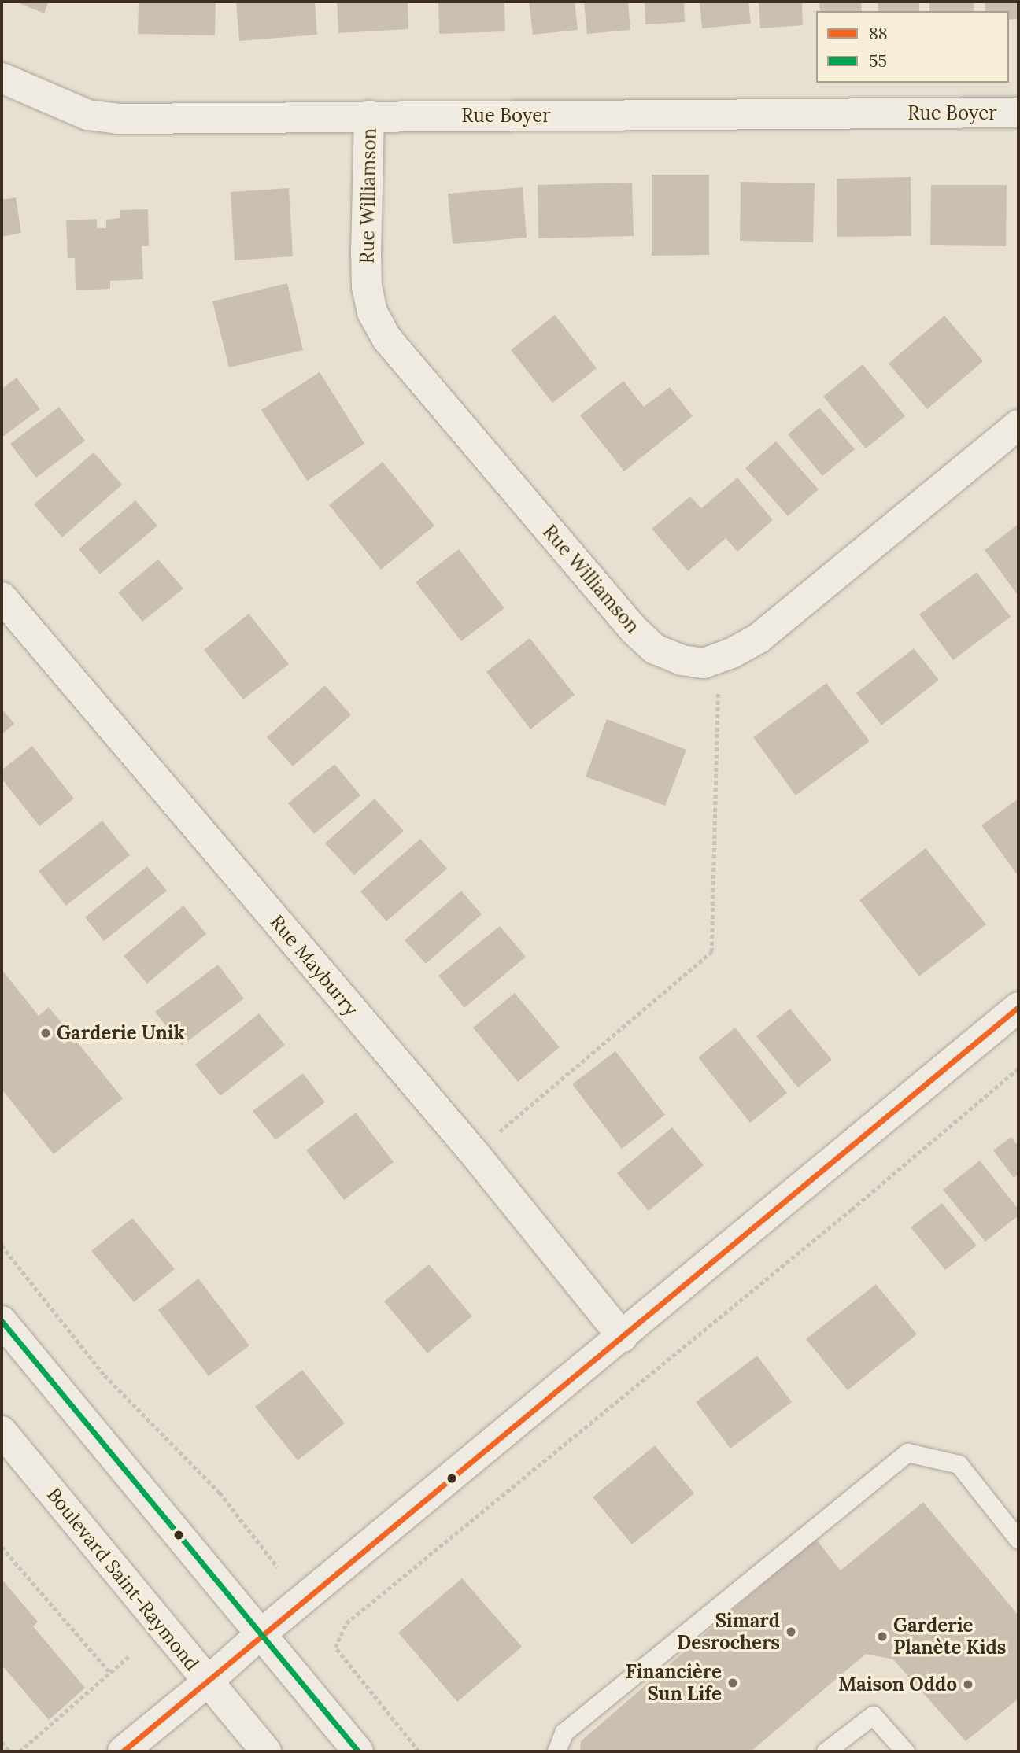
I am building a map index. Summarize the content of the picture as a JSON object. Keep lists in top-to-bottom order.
{
  "streets": {
    "street": [
      "Rue Boyer",
      "Rue Williamson",
      "Rue Mayburry",
      "Boulevard Saint-Raymond"
    ]
  },
  "crossings": [
    ["Rue Boyer", "Rue Williamson"]
  ],
  "places": [
    "Garderie Unik",
    "Simard Desrochers",
    "Garderie Planète Kids",
    "Financière Sun Life",
    "Maison Oddo"
  ],
  "lines": ["transit line 88", "transit line 55"],
  "legend": ["88", "55"]
}
